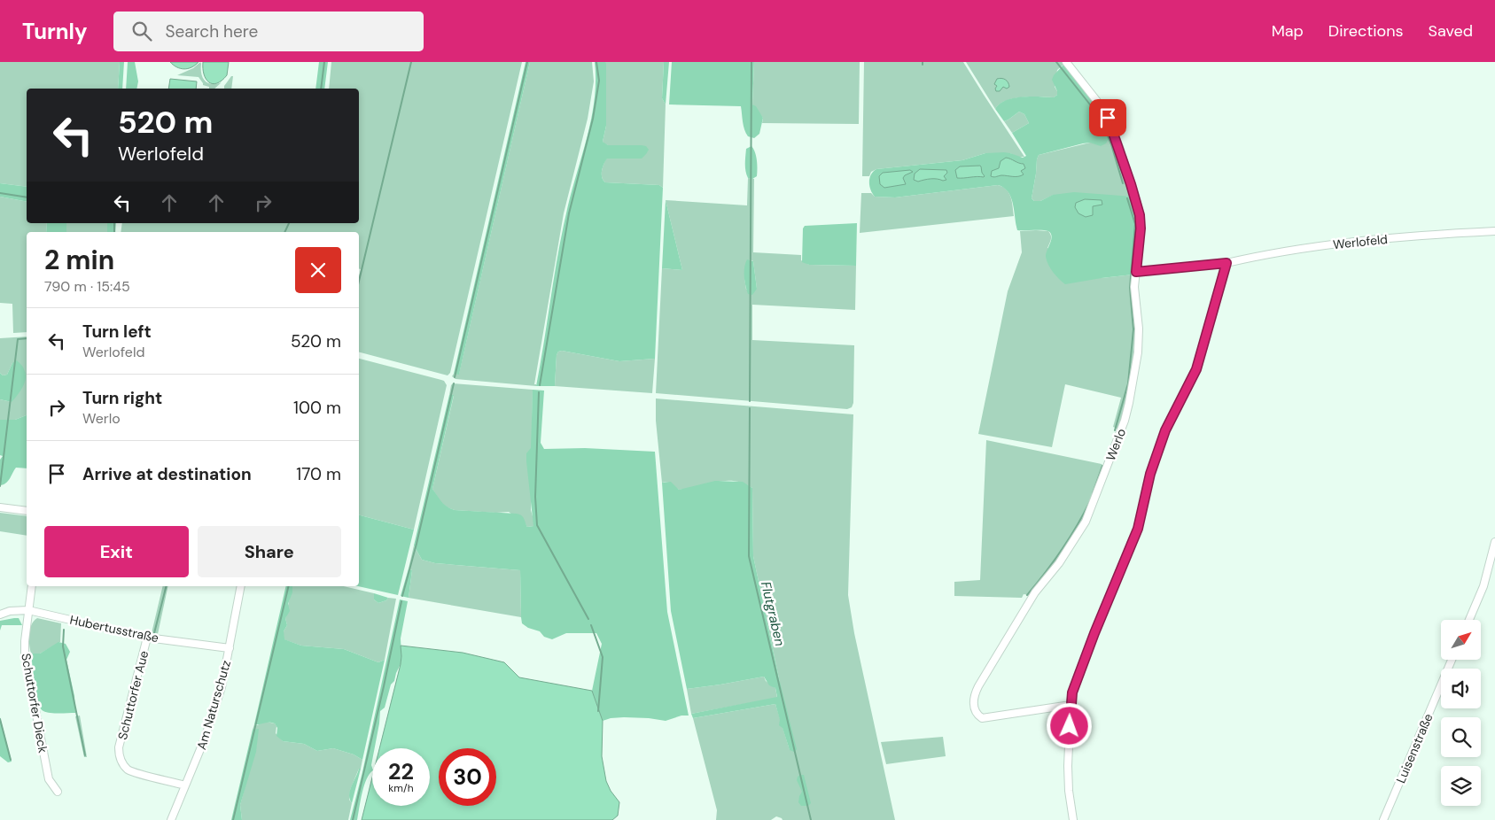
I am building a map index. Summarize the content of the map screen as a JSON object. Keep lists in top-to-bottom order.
{
  "streets": {
    "street": [
      "Werlofeld",
      "Werlo",
      "Hubertusstraße",
      "Schuttorfer Aue",
      "Schuttorfer Dieck",
      "Am Naturschutz",
      "Luisenstraße"
    ]
  },
  "crossings": [
    ["Werlofeld", "Werlo"],
    ["Hubertusstraße", "Schuttorfer Aue"],
    ["Hubertusstraße", "Schuttorfer Dieck"],
    ["Hubertusstraße", "Am Naturschutz"],
    ["Schuttorfer Aue", "Am Naturschutz"]
  ],
  "water": ["Flutgraben"],
  "north": "top right",
  "page": {
    "header": "Turnly",
    "search": "Search here",
    "nav": ["Map", "Directions", "Saved"],
    "turn": ["520 m", "Werlofeld"],
    "heading": ["2 min", "790 m · 15:45"],
    "list": [
      {
        "name": "Turn left",
        "note": "Werlofeld",
        "value": "520 m"
      },
      {
        "name": "Turn right",
        "note": "Werlo",
        "value": "100 m"
      },
      {
        "name": "Arrive at destination",
        "value": "170 m"
      }
    ],
    "buttons": ["Exit", "Share"],
    "speed": "22 km/h",
    "limit": "30"
  }
}
